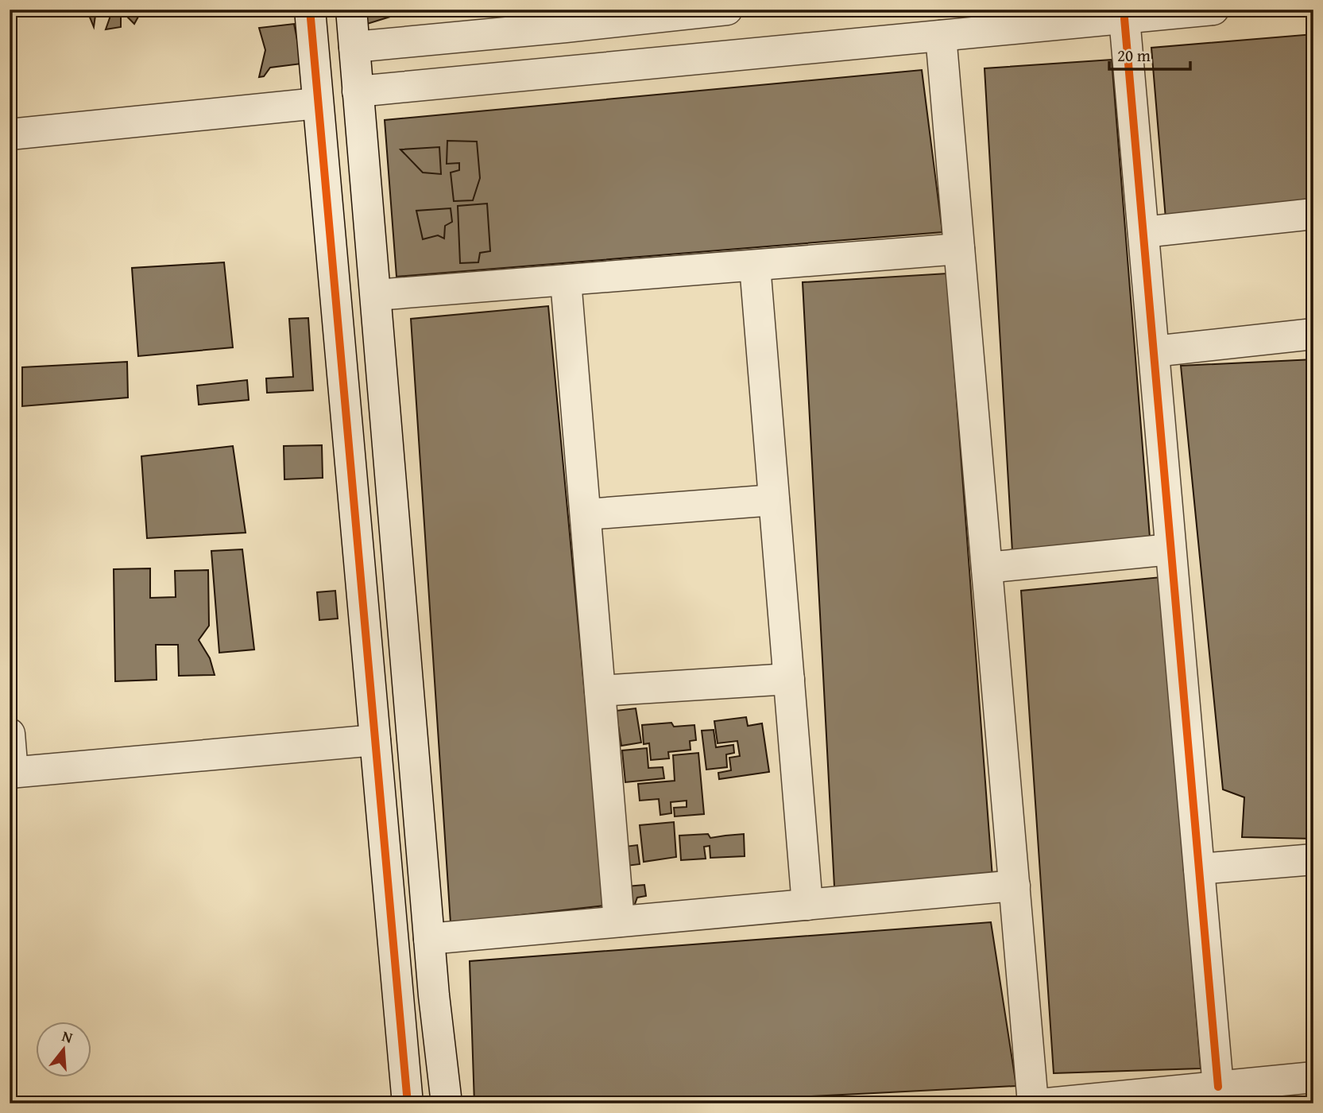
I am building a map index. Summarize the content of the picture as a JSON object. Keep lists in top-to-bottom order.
{
  "scale_bar": "20 m",
  "north": "top"
}
